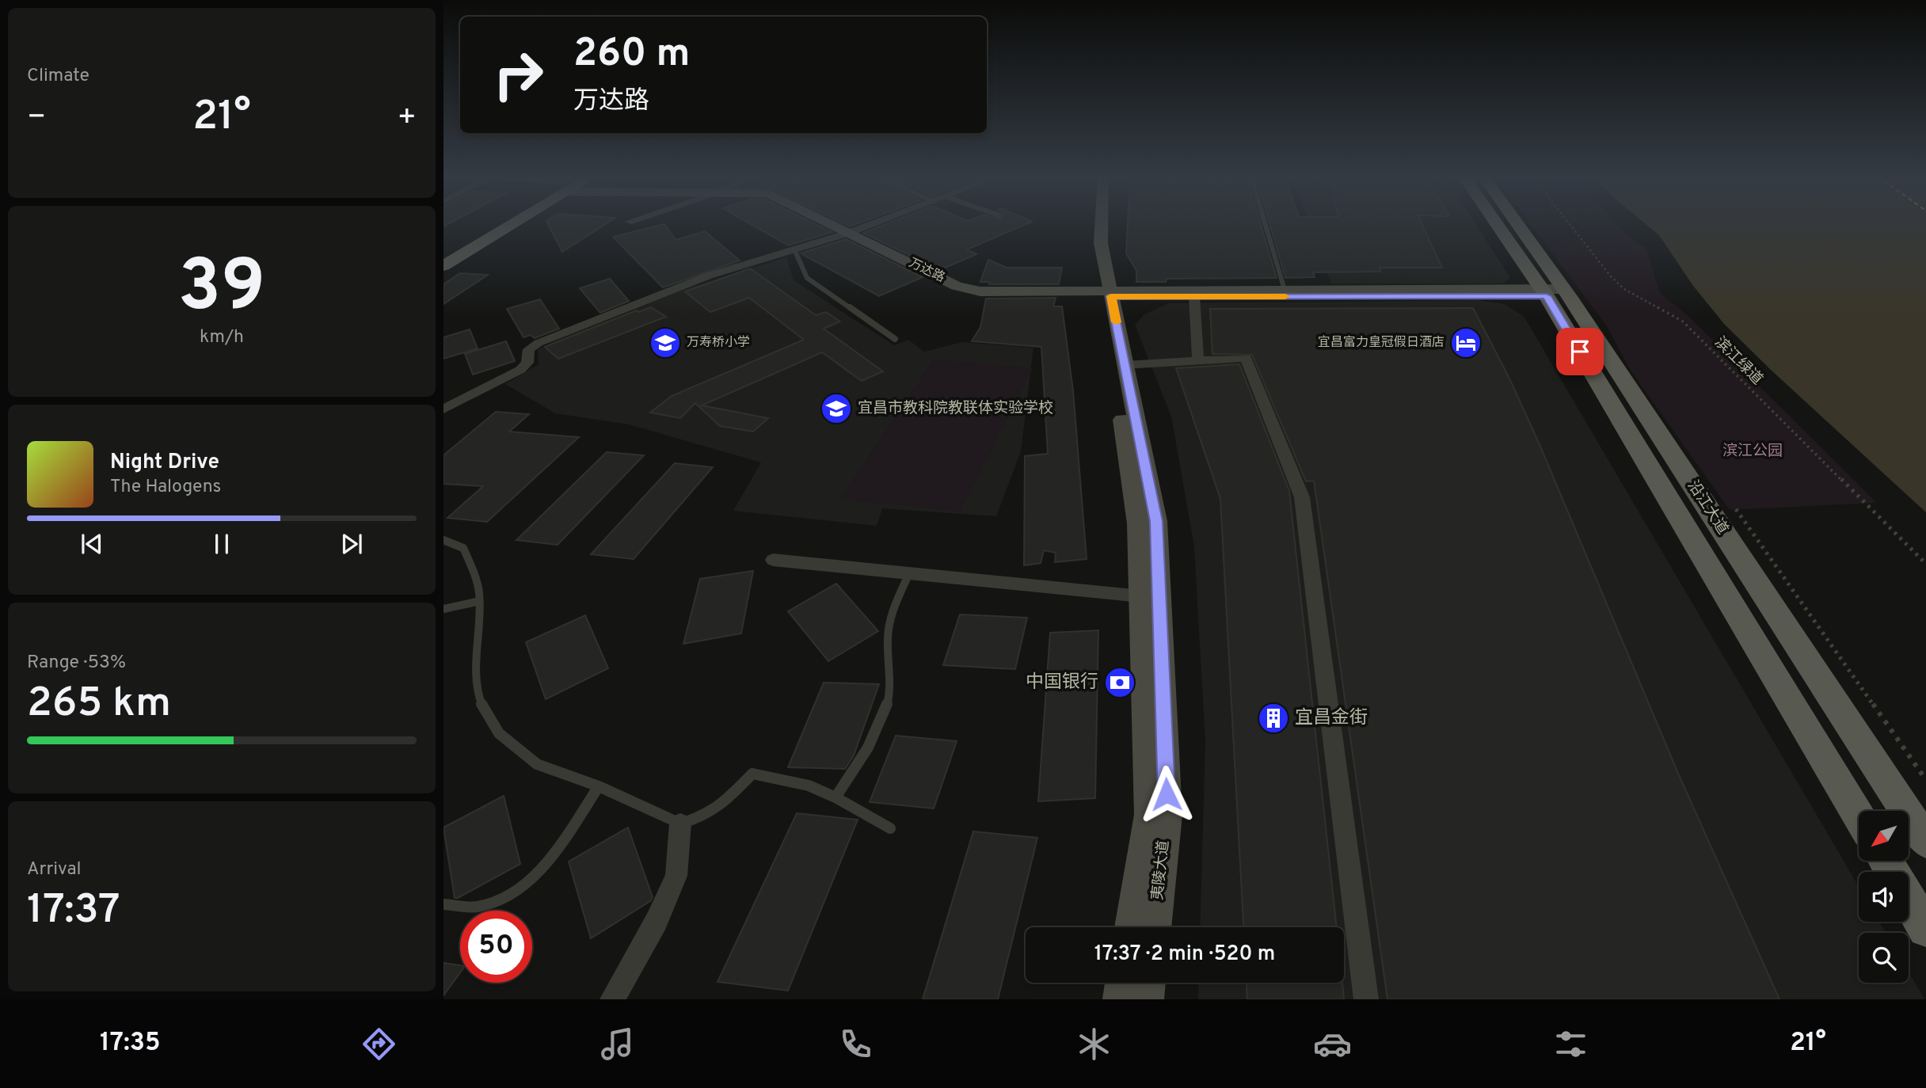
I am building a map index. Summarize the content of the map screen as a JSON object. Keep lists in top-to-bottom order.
{
  "streets": {
    "main road": ["沿江大道", "夷陵大道"],
    "street": ["万达路"],
    "path": ["滨江绿道"]
  },
  "crossings": [
    ["万达路", "沿江大道"],
    ["万达路", "夷陵大道"]
  ],
  "parks": ["滨江公园"],
  "places": {
    "school or university": ["万寿桥小学", "宜昌市教科院教联体实验学校"],
    "hotel": ["宜昌富力皇冠假日酒店"],
    "bank": ["中国银行"],
    "building": ["宜昌金街"]
  },
  "north": "bottom left",
  "page": {
    "tile": [
      "Climate",
      ["39", "km/h"],
      ["Range · 53%", "265 km"],
      ["Arrival", "17:37"]
    ],
    "turn": ["260 m", "万达路"],
    "heat": ["−", "21°", "+"],
    "song": ["Night Drive", "The Halogens"],
    "limit": "50",
    "trip": "17:37 · 2 min · 520 m",
    "tabs": ["17:35", "21°"]
  }
}
